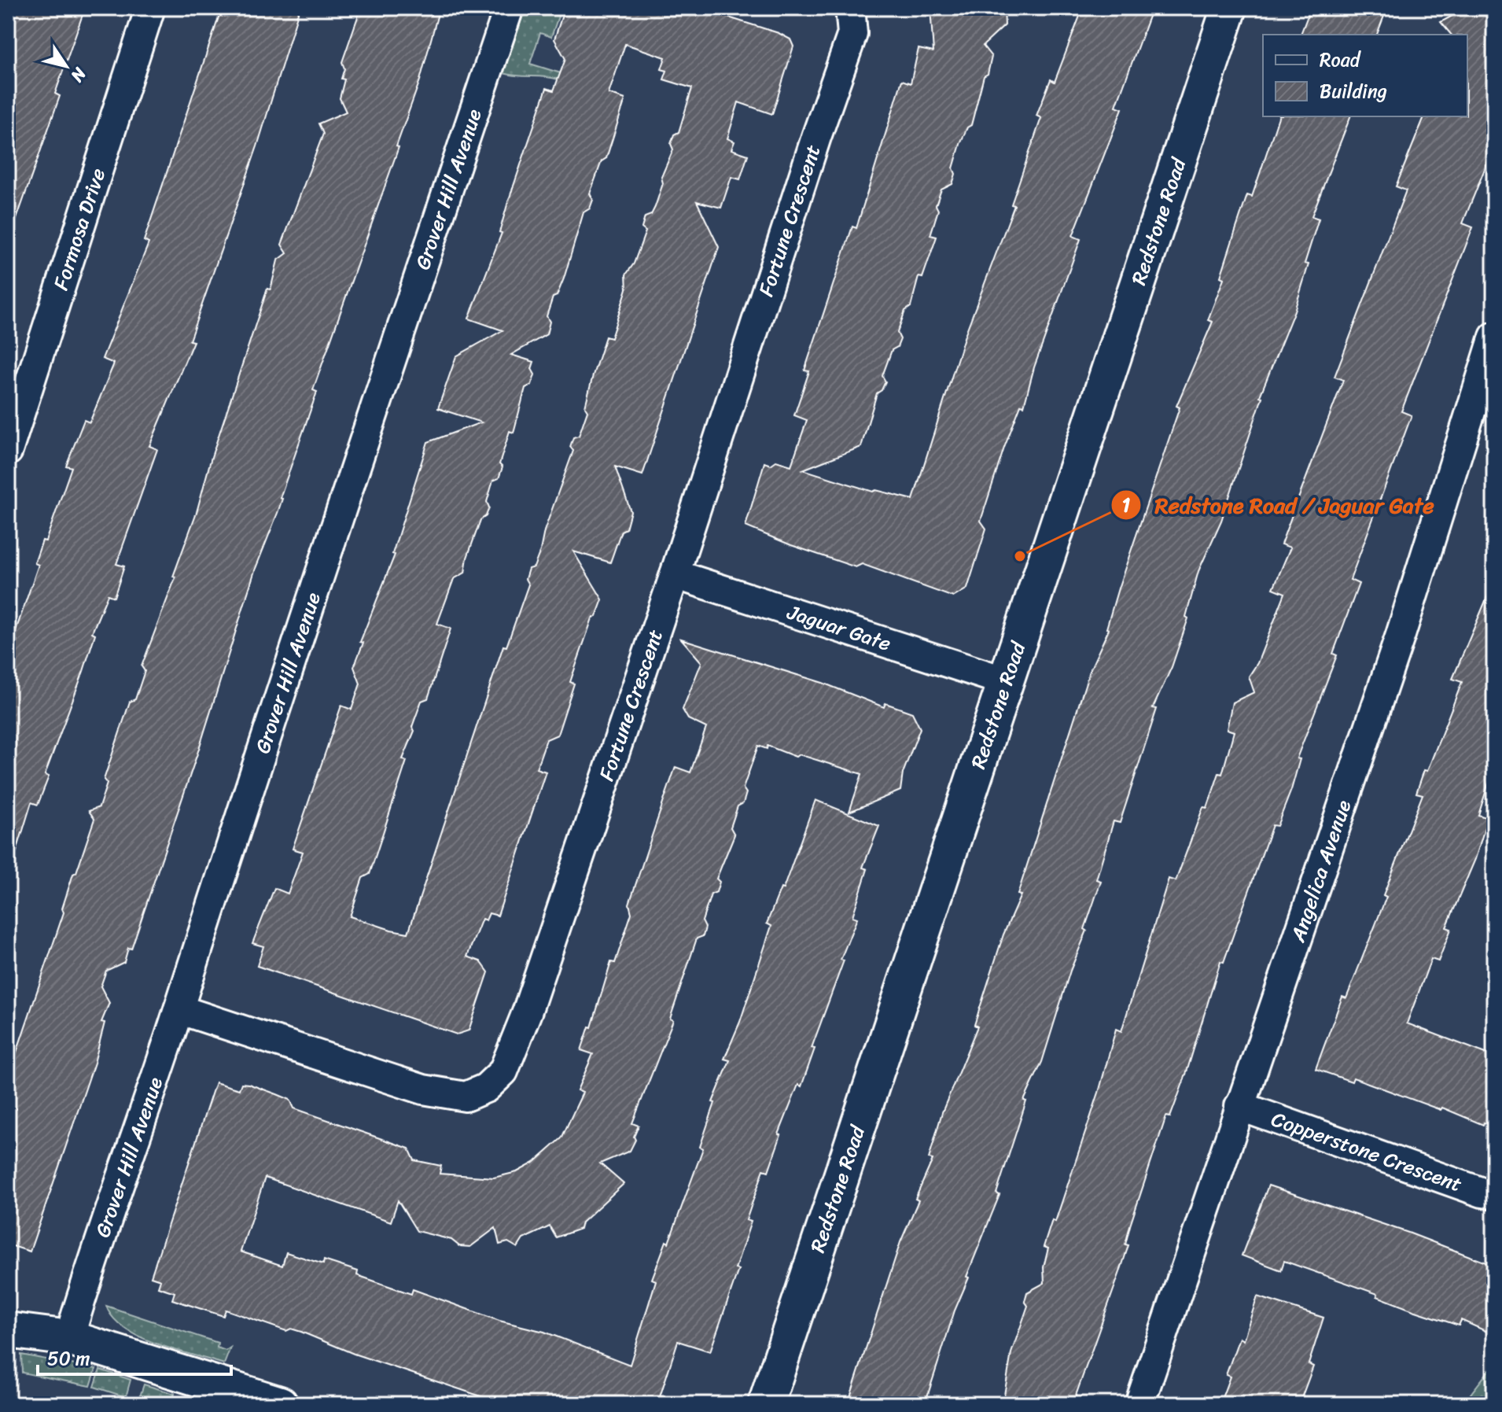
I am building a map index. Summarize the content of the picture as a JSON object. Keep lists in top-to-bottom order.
{
  "streets": {
    "street": [
      "Grover Hill Avenue",
      "Fortune Crescent",
      "Redstone Road",
      "Formosa Drive",
      "Jaguar Gate",
      "Angelica Avenue",
      "Copperstone Crescent"
    ]
  },
  "crossings": [
    ["Grover Hill Avenue", "Fortune Crescent"],
    ["Fortune Crescent", "Jaguar Gate"],
    ["Redstone Road", "Jaguar Gate"],
    ["Angelica Avenue", "Copperstone Crescent"]
  ],
  "places": ["Redstone Road / Jaguar Gate"],
  "legend": ["Road", "Building"],
  "scale_bar": "50 m",
  "north": "bottom right"
}
